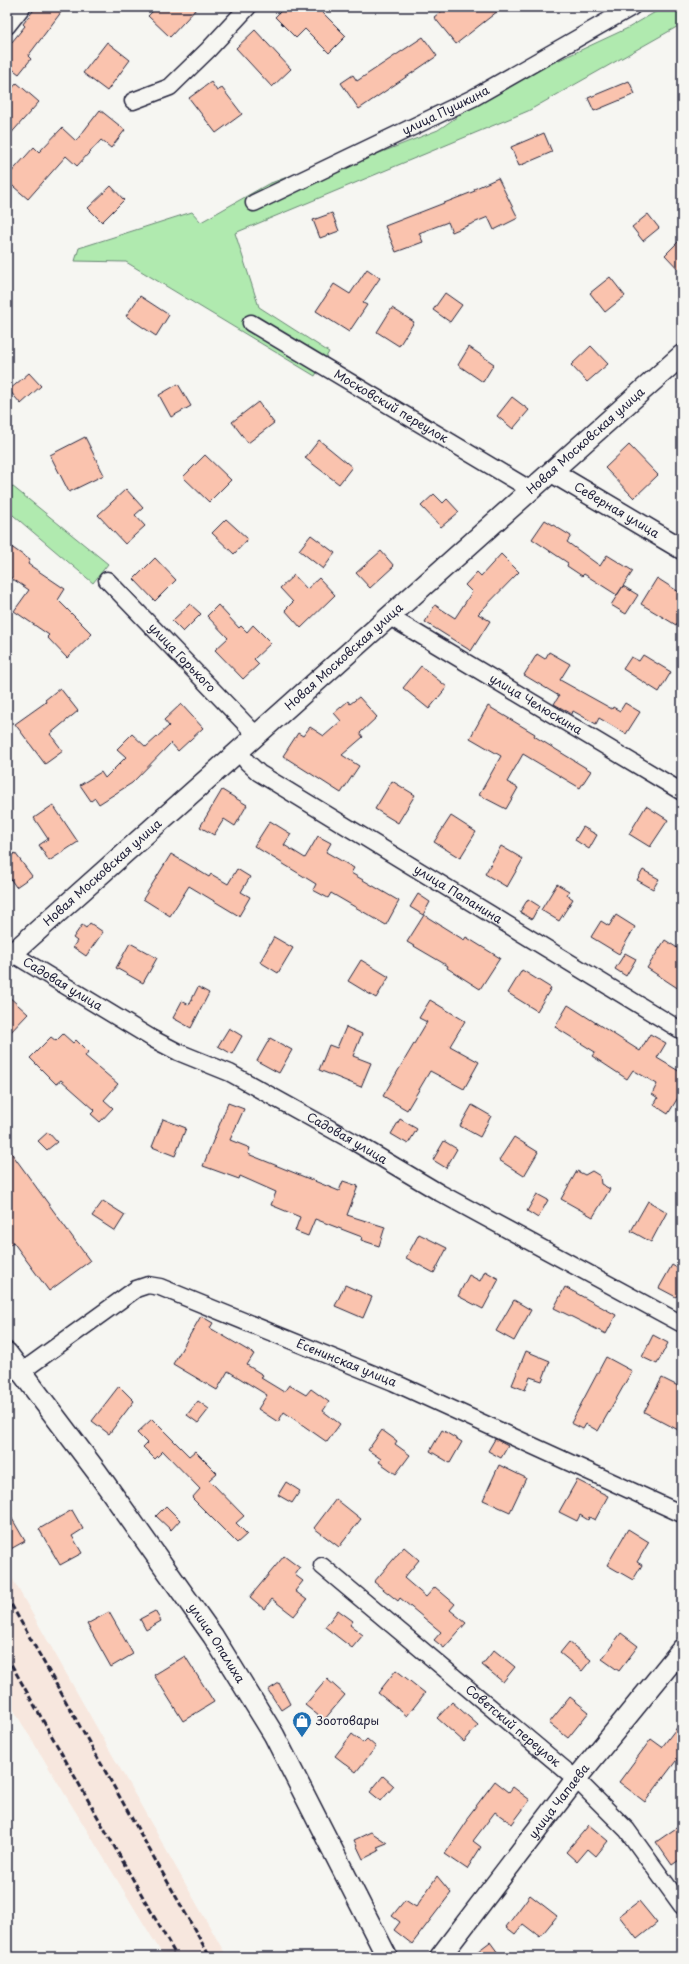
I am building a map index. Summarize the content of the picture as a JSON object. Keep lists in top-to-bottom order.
{
  "streets": {
    "street": [
      "улица Пушкина",
      "Московский переулок",
      "Новая Московская улица",
      "Северная улица",
      "улица Горького",
      "улица Челюскина",
      "улица Папанина",
      "Садовая улица",
      "Есенинская улица",
      "улица Опалиха",
      "Советский переулок",
      "улица Чапаева"
    ]
  },
  "crossings": [
    ["Московский переулок", "Новая Московская улица"],
    ["Новая Московская улица", "Северная улица"],
    ["Новая Московская улица", "улица Горького"],
    ["Новая Московская улица", "улица Челюскина"],
    ["Новая Московская улица", "улица Папанина"],
    ["Новая Московская улица", "Садовая улица"],
    ["Есенинская улица", "улица Опалиха"],
    ["Советский переулок", "улица Чапаева"]
  ],
  "places": {
    "shop": ["Зоотовары"]
  }
}
